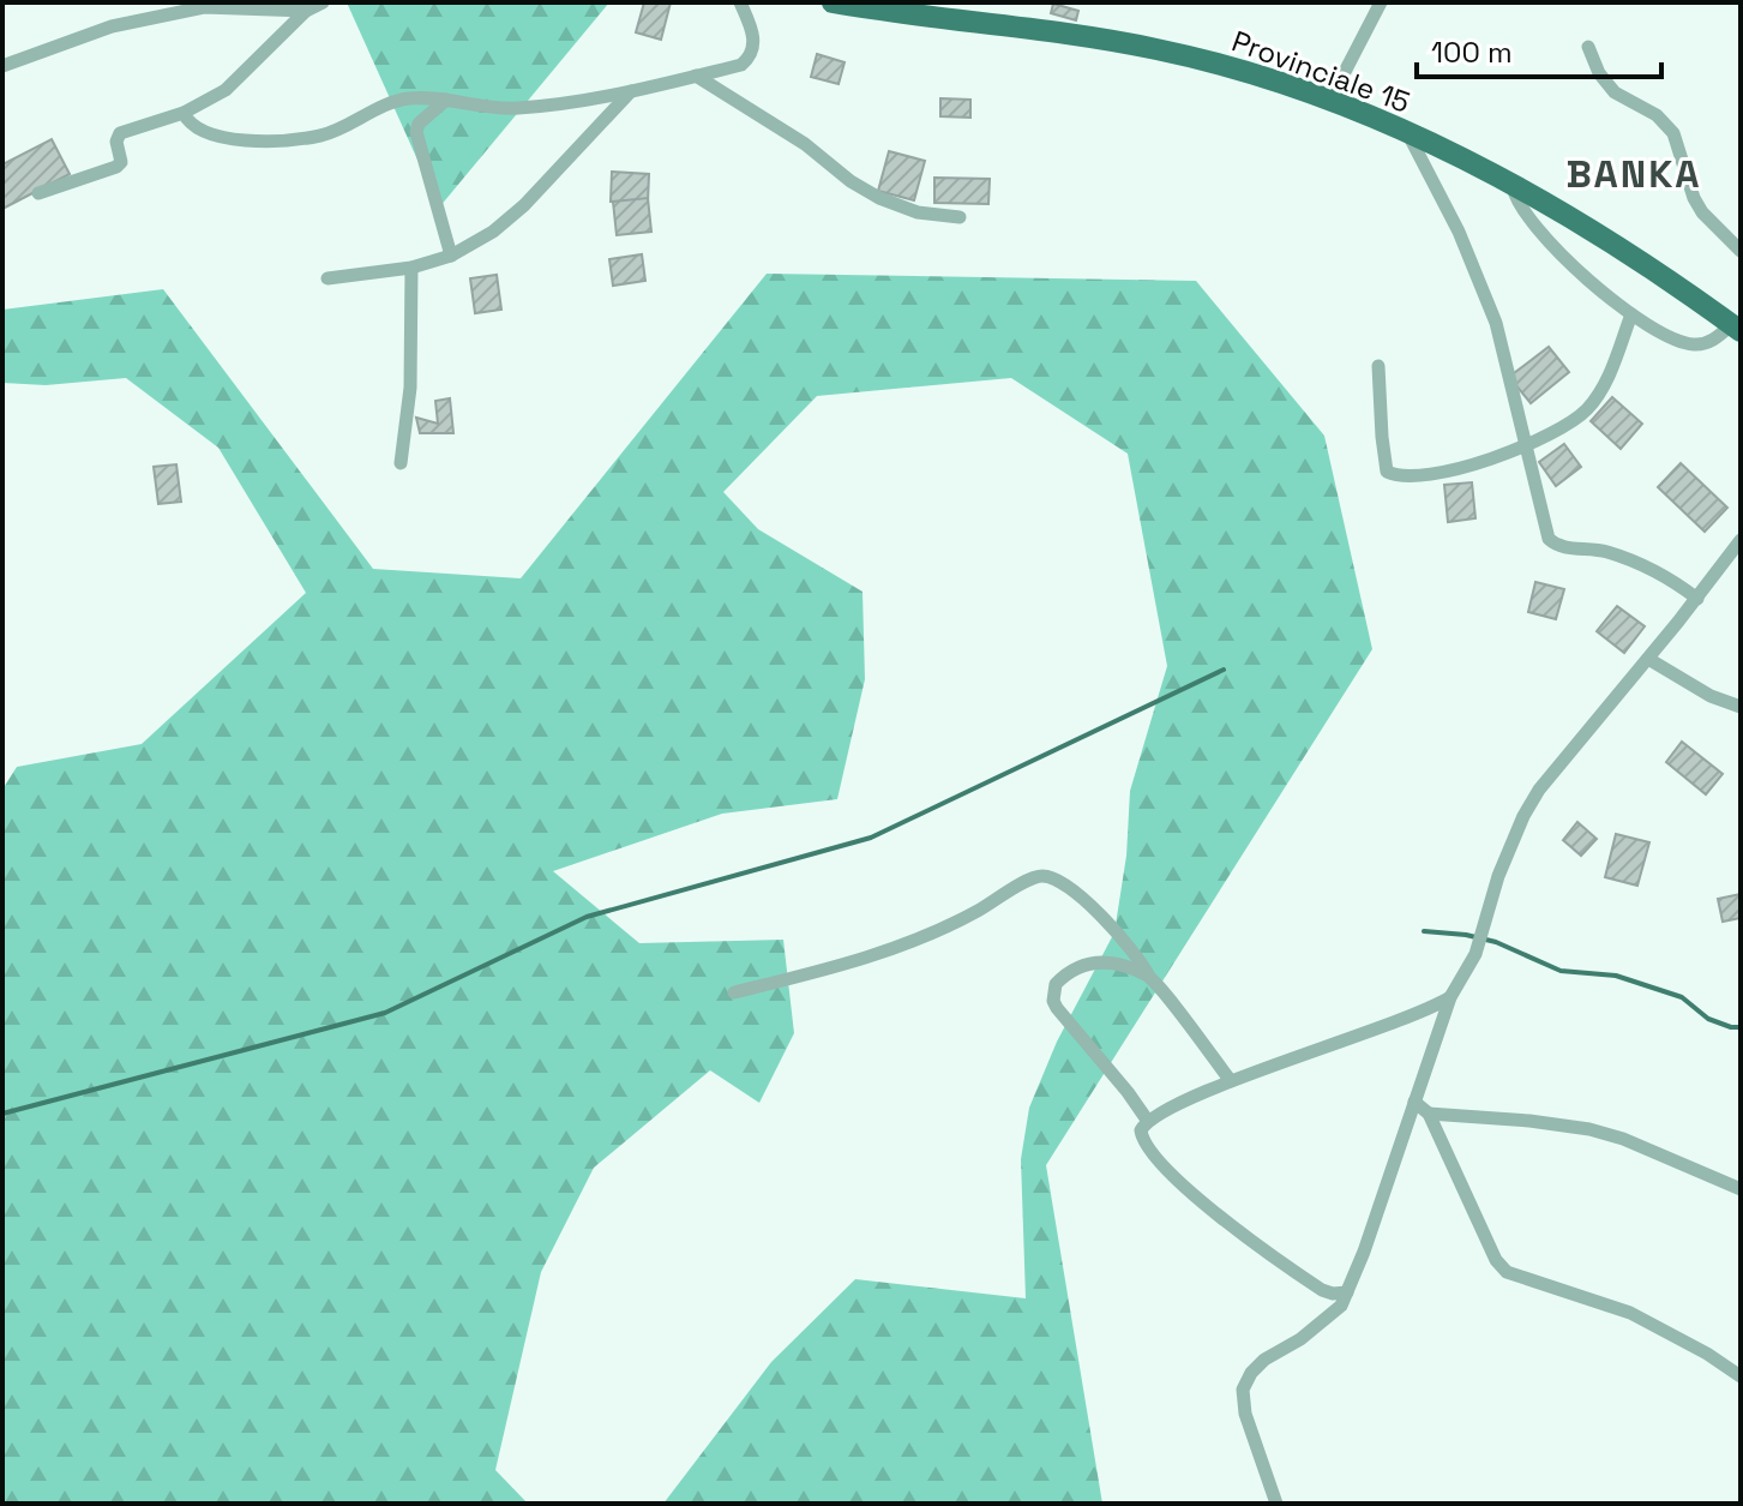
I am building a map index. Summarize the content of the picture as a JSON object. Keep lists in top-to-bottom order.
{
  "streets": {
    "main road": ["Provinciale 15"]
  },
  "districts": ["BANKA"],
  "scale_bar": "100 m"
}
